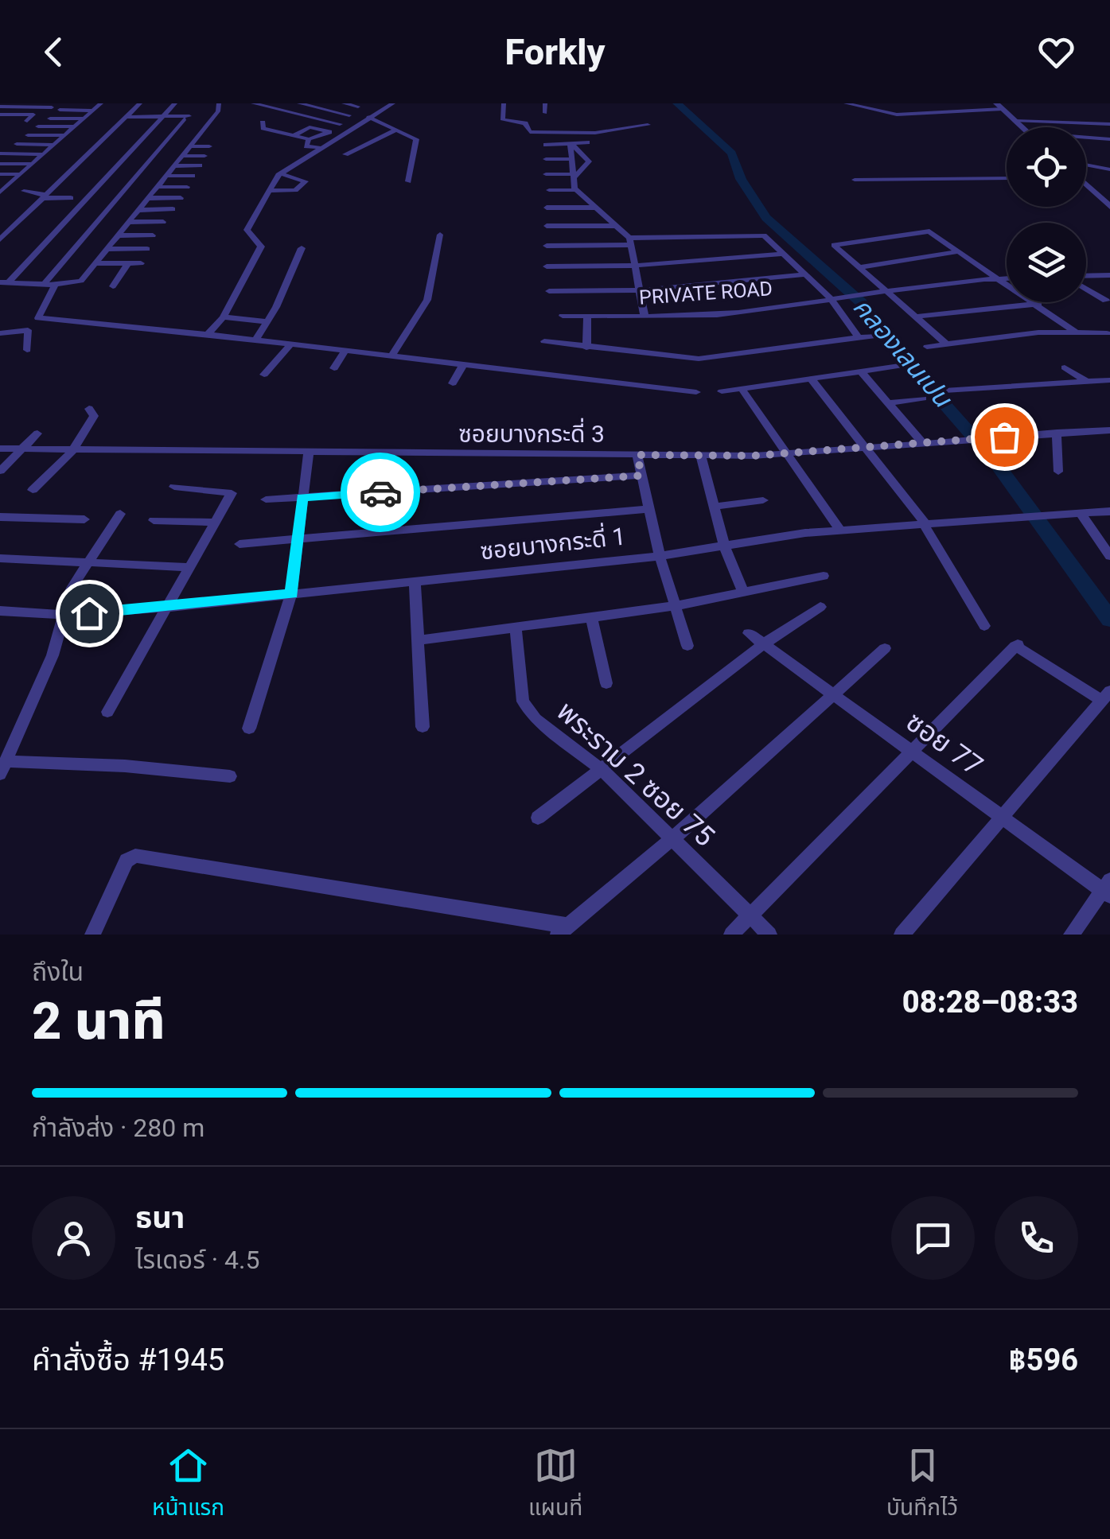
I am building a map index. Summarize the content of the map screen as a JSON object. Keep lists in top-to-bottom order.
{
  "streets": {
    "street": [
      "PRIVATE ROAD",
      "ซอยบางกระดี่ 3",
      "ซอยบางกระดี่ 1",
      "ซอย 77",
      "พระราม 2 ซอย 75"
    ]
  },
  "water": ["คลองเลนเปน"],
  "page": {
    "header": "Forkly",
    "heading": ["2 นาที", "ถึงใน", "08:28–08:33"],
    "panel": [
      "ธนา",
      "ไรเดอร์ · 4.5",
      "คำสั่งซื้อ #1945",
      "฿596"
    ],
    "bar": "กำลังส่ง · 280 m",
    "tabs": ["หน้าแรก", "แผนที่", "บันทึกไว้"]
  }
}
